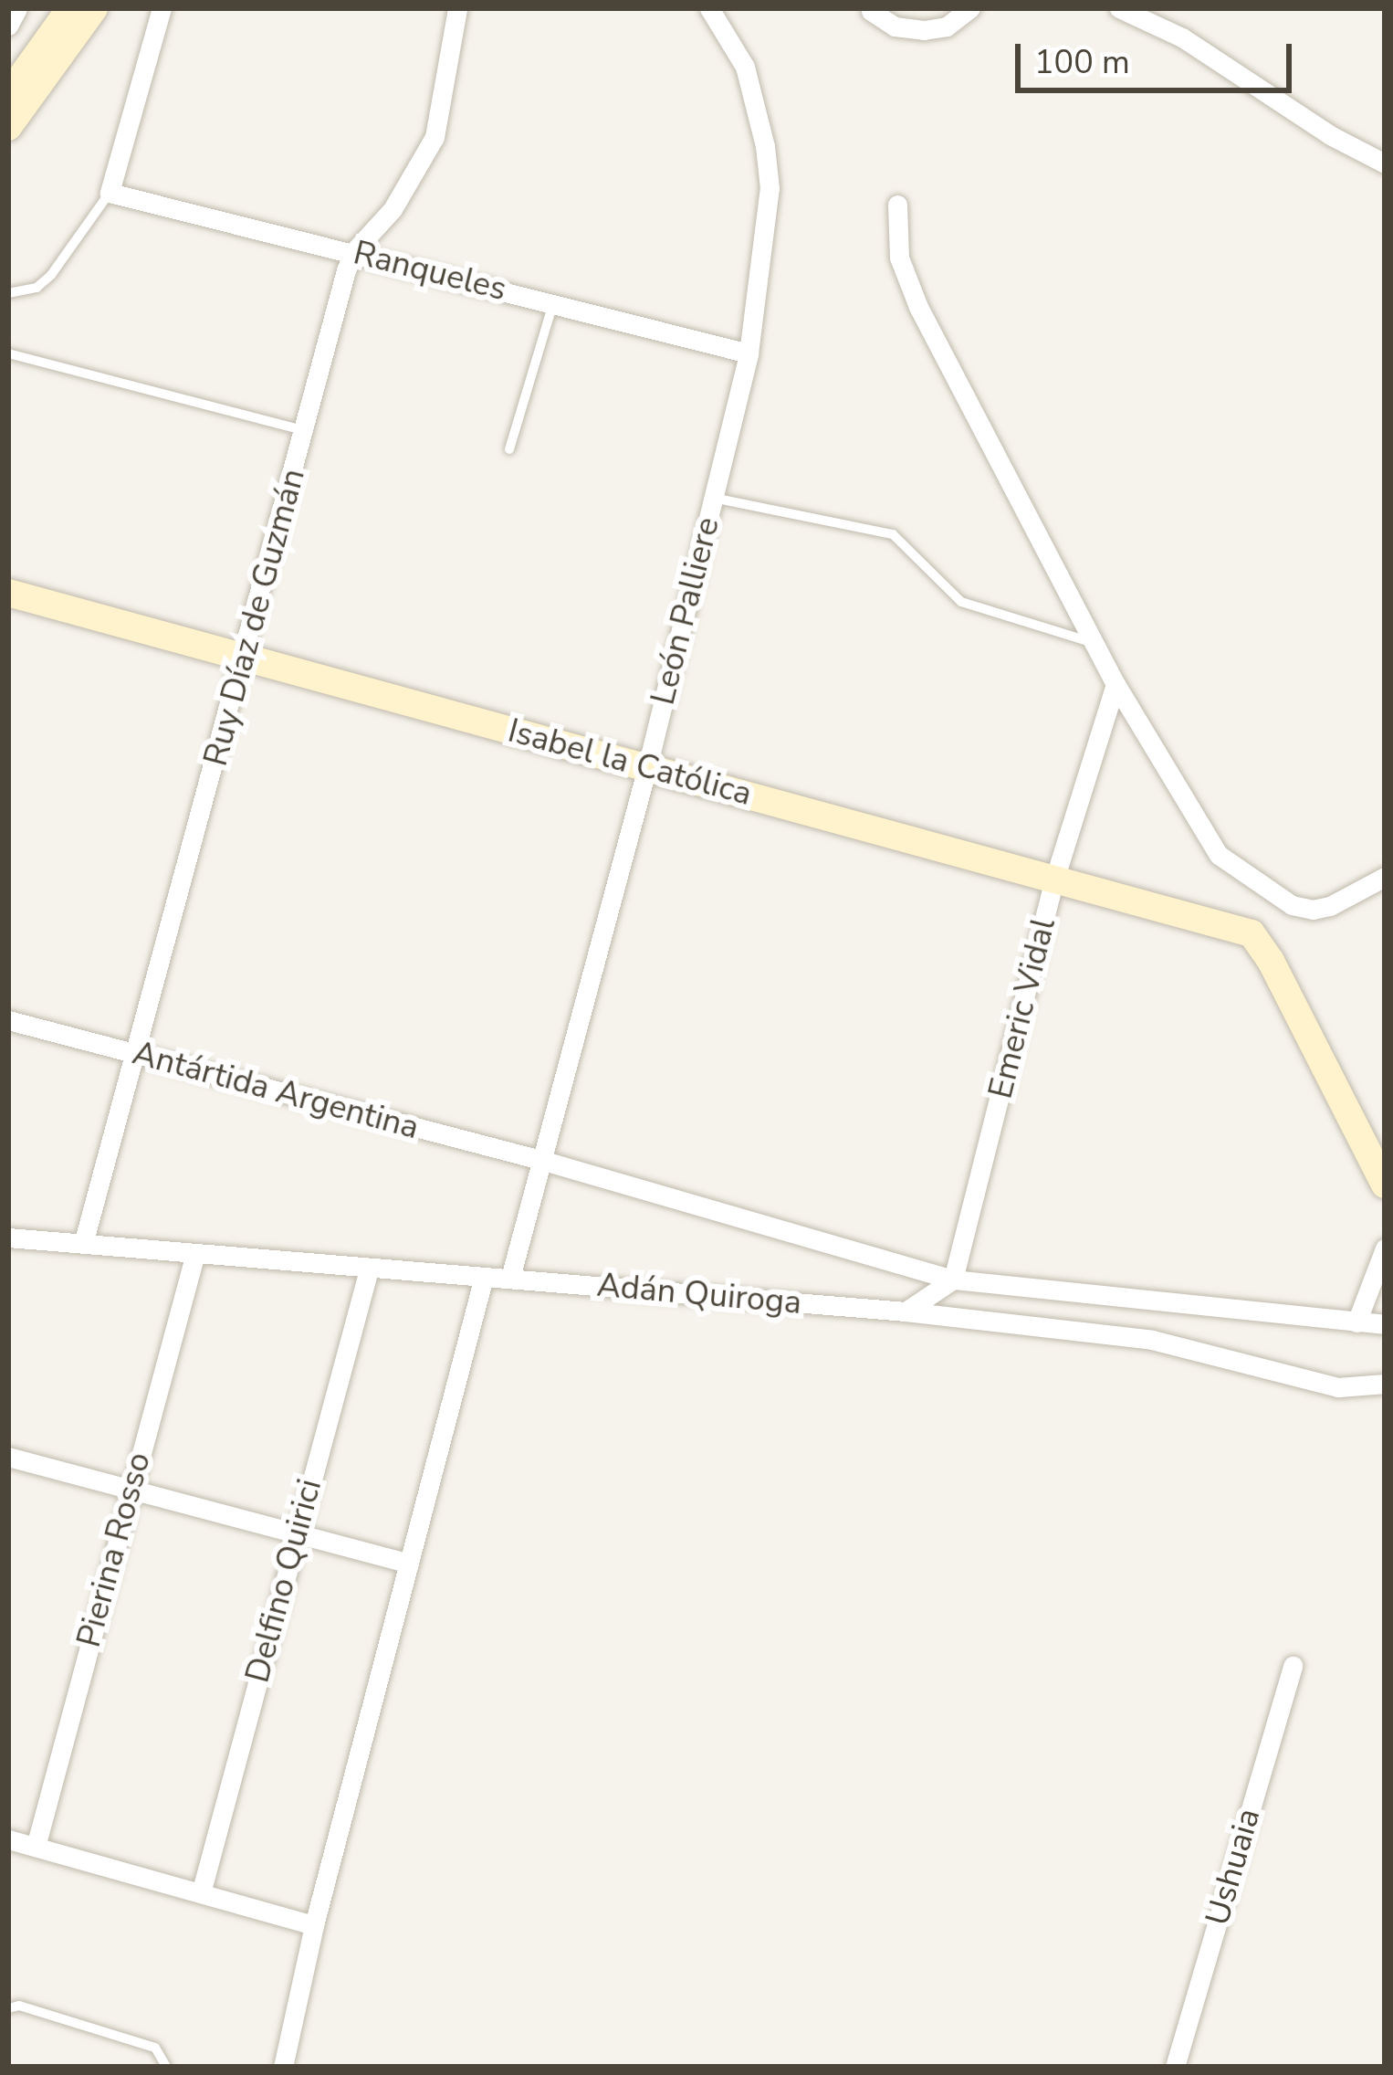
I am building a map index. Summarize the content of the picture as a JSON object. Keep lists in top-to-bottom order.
{
  "streets": {
    "main road": ["Isabel la Católica"],
    "street": [
      "Ranqueles",
      "León Palliere",
      "Ruy Díaz de Guzmán",
      "Emeric Vidal",
      "Antártida Argentina",
      "Adán Quiroga",
      "Pierina Rosso",
      "Delfino Quirici",
      "Ushuaia"
    ]
  },
  "crossings": [
    ["Ranqueles", "León Palliere"],
    ["Ranqueles", "Ruy Díaz de Guzmán"],
    ["León Palliere", "Isabel la Católica"],
    ["León Palliere", "Antártida Argentina"],
    ["León Palliere", "Adán Quiroga"],
    ["Ruy Díaz de Guzmán", "Isabel la Católica"],
    ["Ruy Díaz de Guzmán", "Antártida Argentina"],
    ["Ruy Díaz de Guzmán", "Adán Quiroga"],
    ["Isabel la Católica", "Emeric Vidal"],
    ["Emeric Vidal", "Adán Quiroga"],
    ["Antártida Argentina", "Adán Quiroga"],
    ["Adán Quiroga", "Pierina Rosso"],
    ["Adán Quiroga", "Delfino Quirici"]
  ],
  "scale_bar": "100 m"
}
